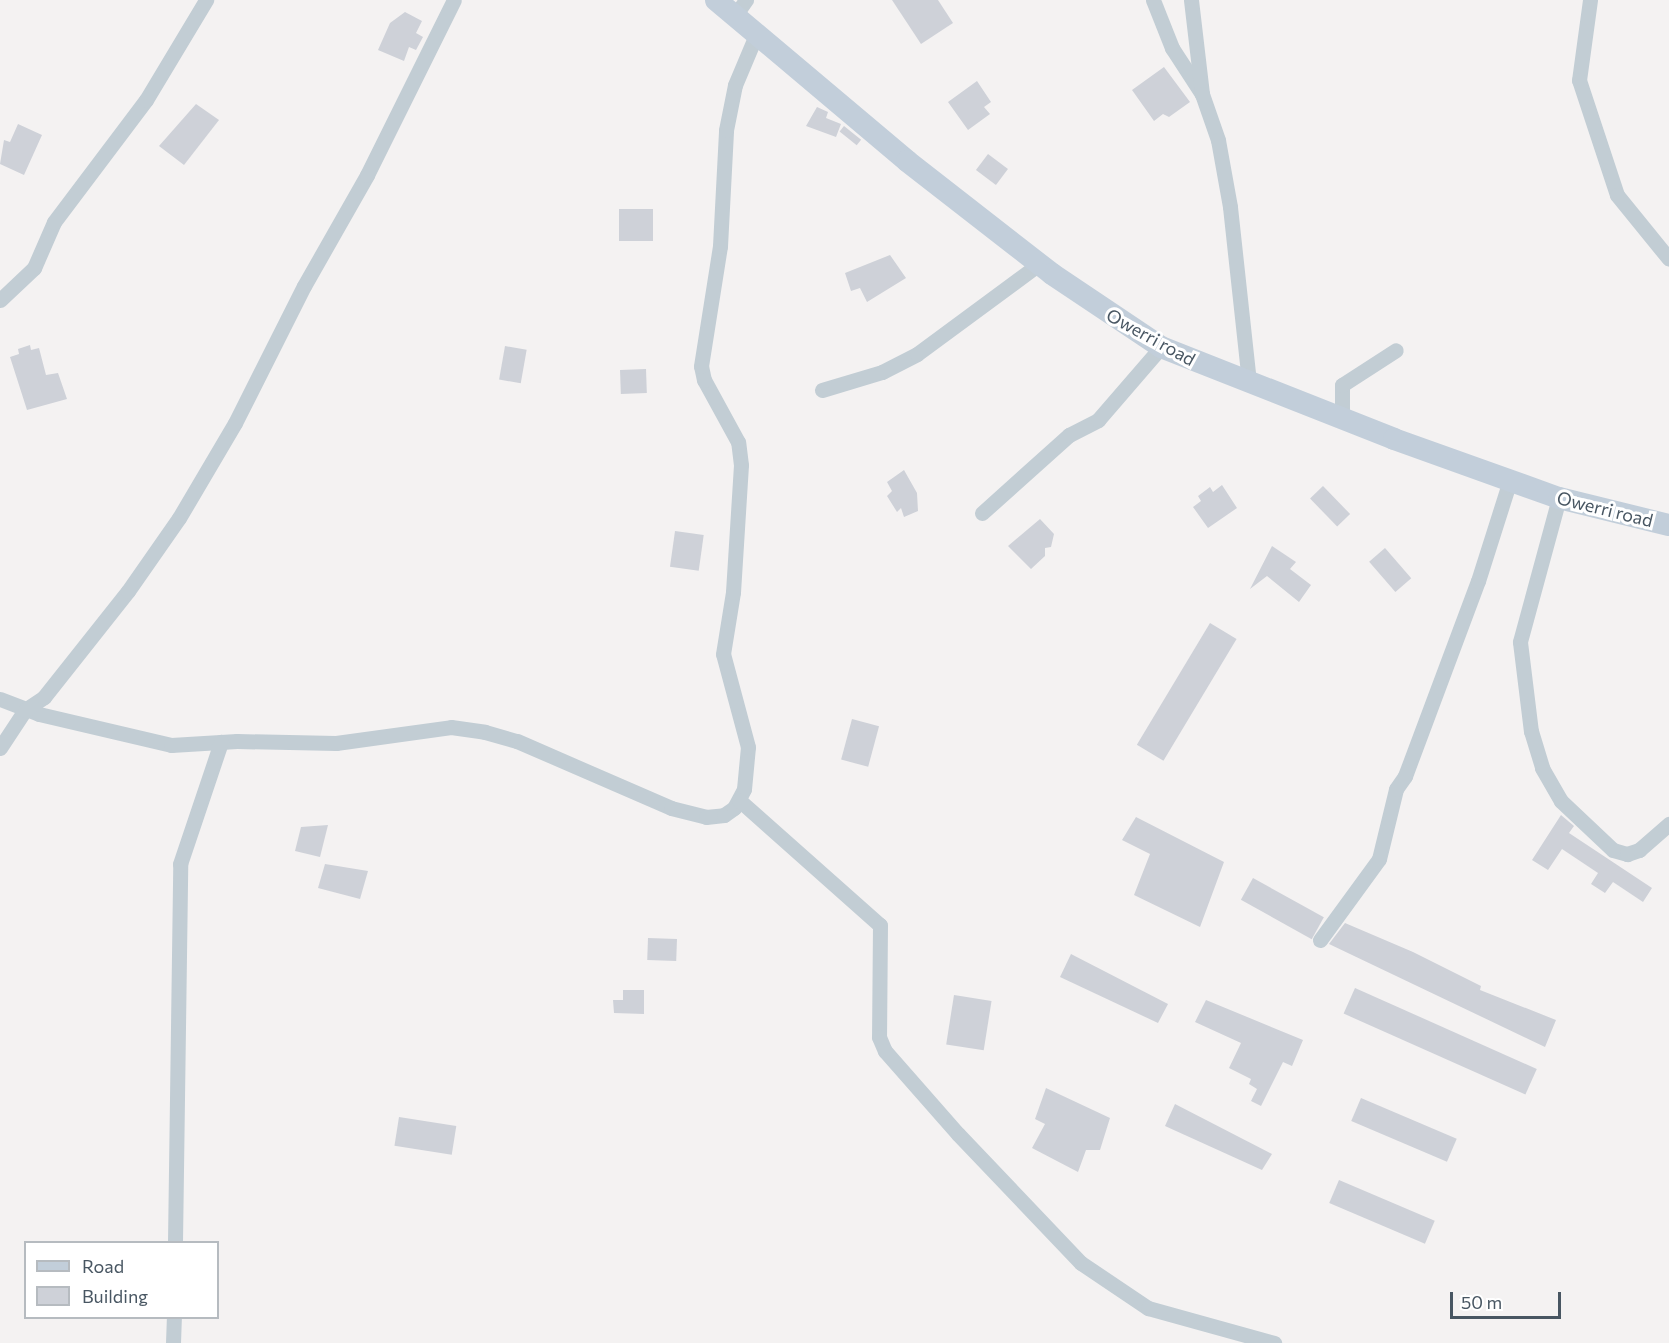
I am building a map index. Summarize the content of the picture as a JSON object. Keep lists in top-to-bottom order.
{
  "streets": {
    "main road": ["Owerri road"]
  },
  "legend": ["Road", "Building"],
  "scale_bar": "50 m"
}
